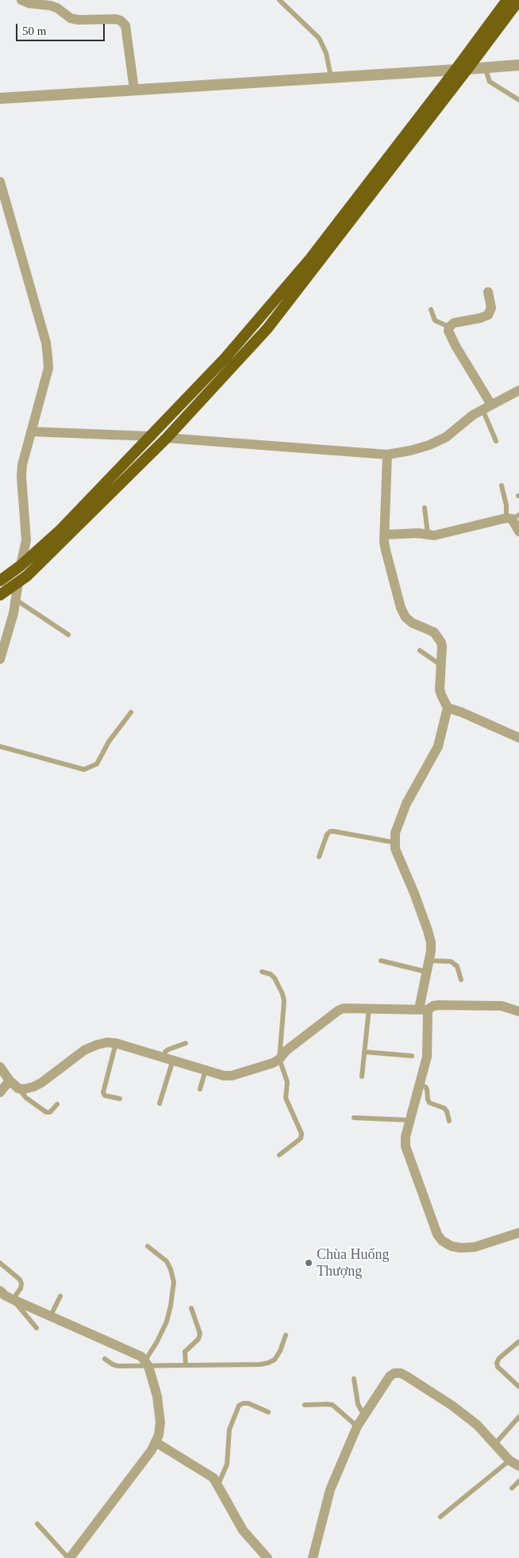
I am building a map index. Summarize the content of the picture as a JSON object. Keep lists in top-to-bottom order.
{
  "places": ["Chùa Huống Thượng"],
  "scale_bar": "50 m"
}
